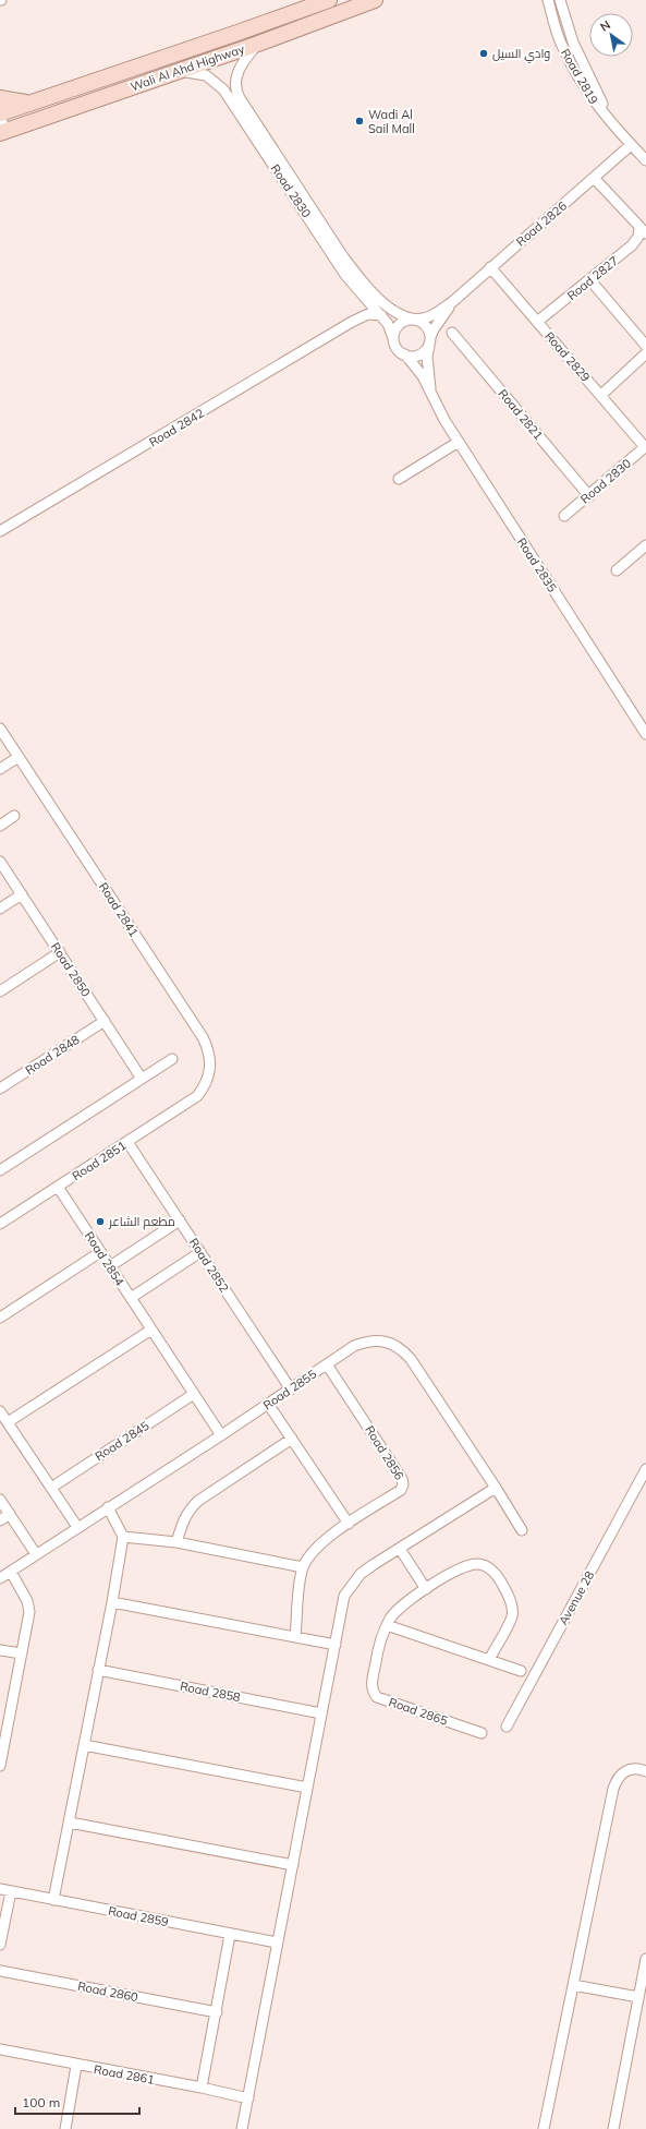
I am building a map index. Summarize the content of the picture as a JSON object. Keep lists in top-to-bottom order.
{
  "streets": {
    "main road": ["Wali Al Ahd Highway"],
    "street": [
      "Road 2819",
      "Road 2830",
      "Road 2826",
      "Road 2827",
      "Road 2829",
      "Road 2821",
      "Road 2842",
      "Road 2835",
      "Road 2841",
      "Road 2850",
      "Road 2848",
      "Road 2851",
      "Road 2854",
      "Road 2852",
      "Road 2855",
      "Road 2845",
      "Road 2856",
      "Avenue 28",
      "Road 2858",
      "Road 2865",
      "Road 2859",
      "Road 2860",
      "Road 2861"
    ]
  },
  "crossings": [
    ["Wali Al Ahd Highway", "Road 2830"],
    ["Road 2819", "Road 2826"],
    ["Road 2830", "Road 2826"],
    ["Road 2830", "Road 2829"],
    ["Road 2830", "Road 2821"],
    ["Road 2830", "Road 2842"],
    ["Road 2830", "Road 2835"],
    ["Road 2826", "Road 2829"],
    ["Road 2826", "Road 2835"],
    ["Road 2827", "Road 2829"],
    ["Road 2841", "Road 2851"],
    ["Road 2850", "Road 2848"],
    ["Road 2851", "Road 2854"],
    ["Road 2851", "Road 2852"],
    ["Road 2854", "Road 2855"],
    ["Road 2854", "Road 2845"],
    ["Road 2852", "Road 2855"],
    ["Road 2855", "Road 2856"]
  ],
  "places": ["وادي السيل", "Wadi Al Sail Mall", "مطعم الشاعر"],
  "scale_bar": "100 m",
  "north": "top left"
}
